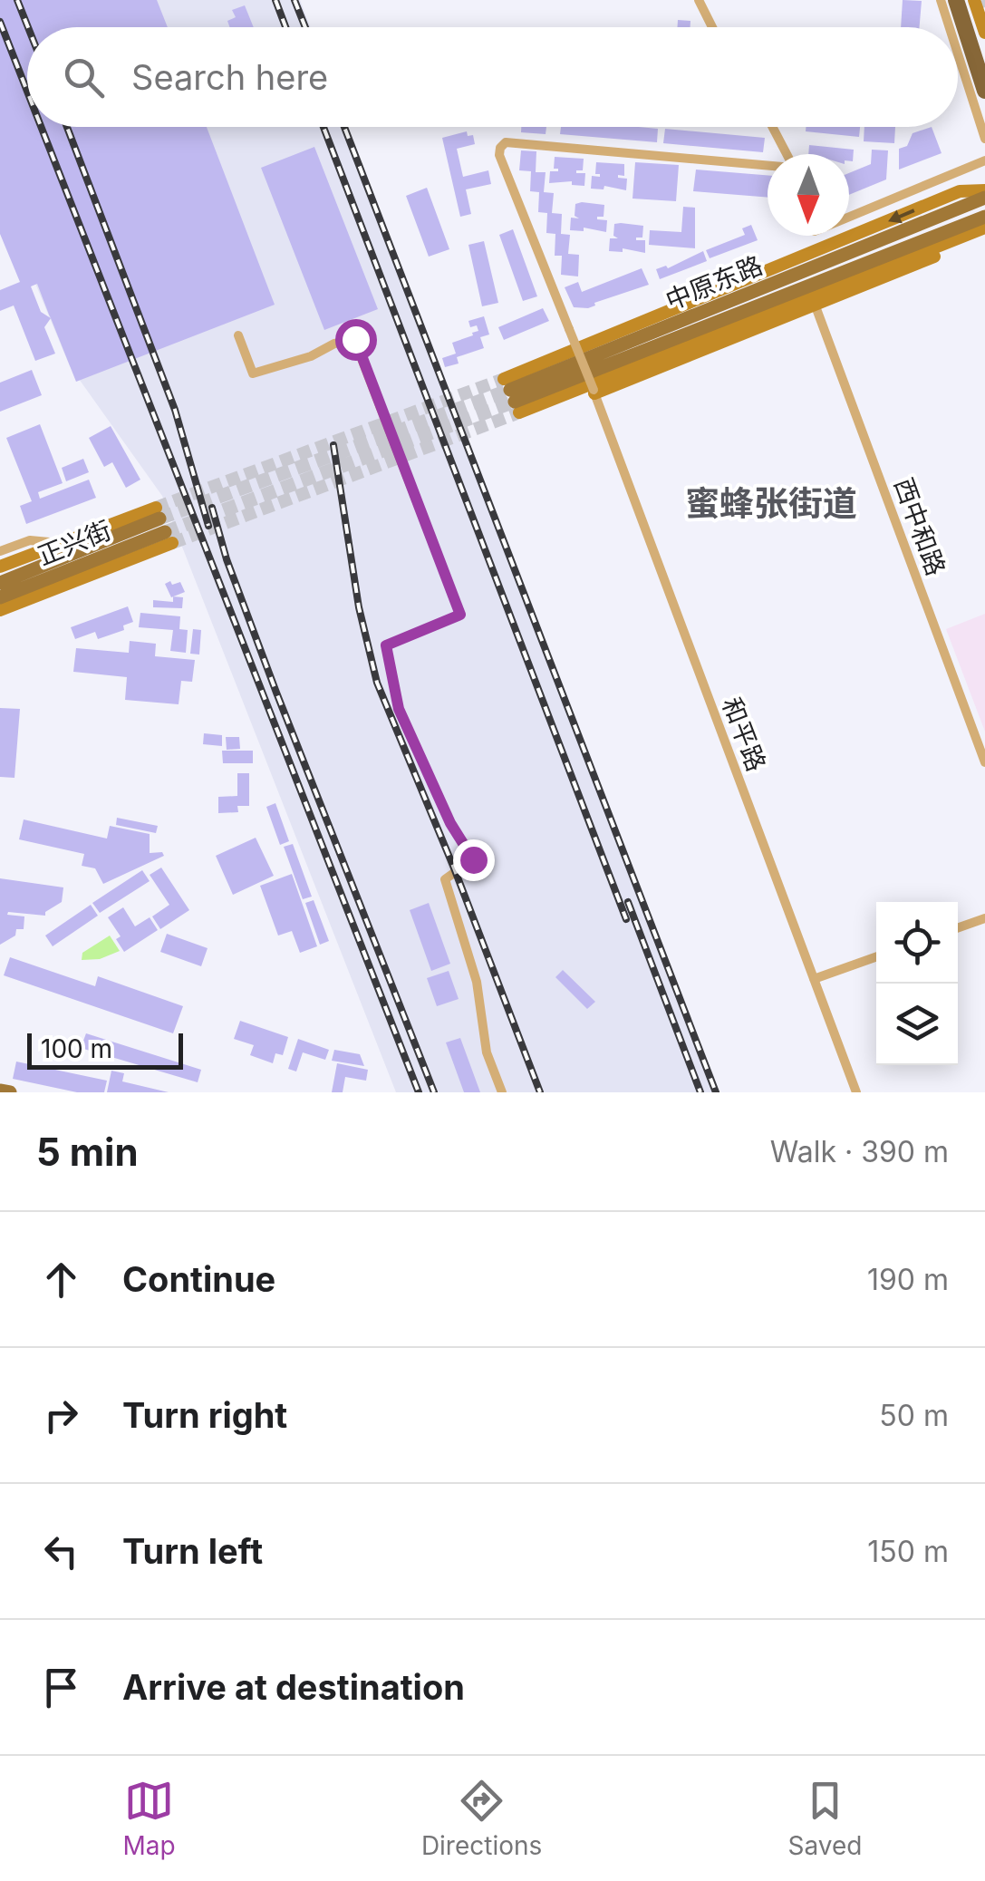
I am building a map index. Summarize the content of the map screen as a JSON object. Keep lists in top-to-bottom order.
{
  "streets": {
    "main road": ["中原东路", "正兴街"],
    "street": ["西中和路", "和平路"]
  },
  "districts": ["蜜蜂张街道"],
  "scale_bar": "100 m",
  "north": "bottom",
  "page": {
    "search": "Search here",
    "scale": "100 m",
    "heading": ["5 min", "Walk · 390 m"],
    "list": [
      ["Continue", "190 m"],
      ["Turn right", "50 m"],
      ["Turn left", "150 m"],
      "Arrive at destination"
    ],
    "nav": ["Map", "Directions", "Saved"]
  }
}
